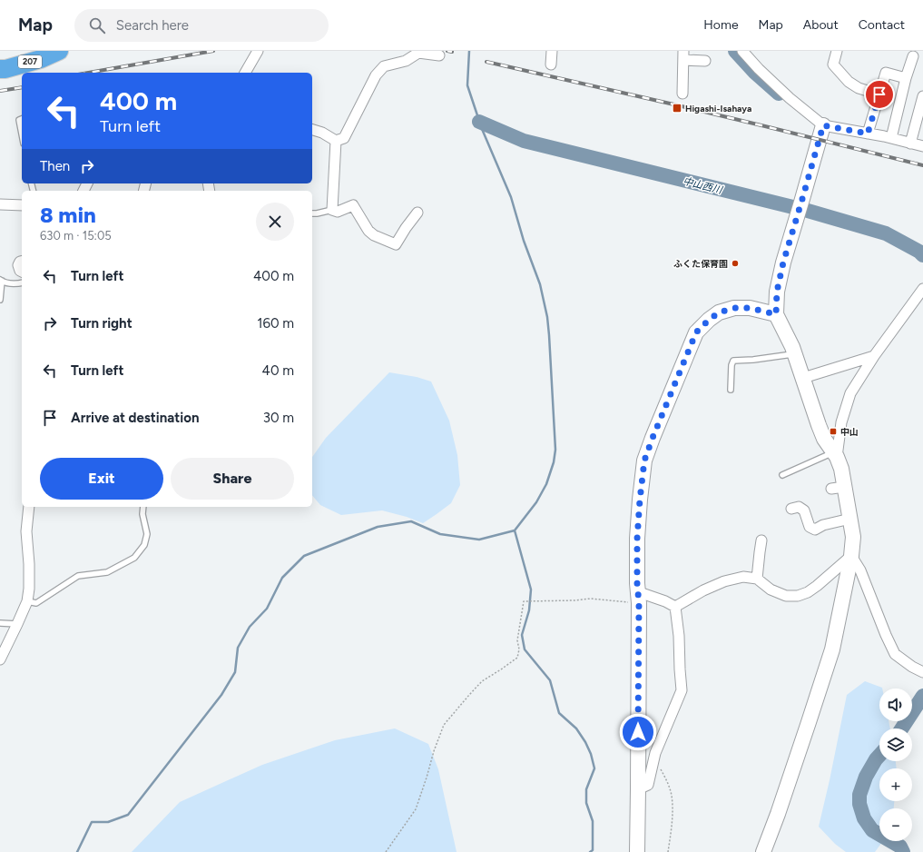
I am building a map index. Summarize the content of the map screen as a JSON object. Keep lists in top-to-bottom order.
{
  "streets": {
    "highway": ["207"]
  },
  "water": ["中山西川"],
  "places": {
    "transit": ["Higashi-Isahaya", "中山"],
    "other": ["ふくた保育園"]
  },
  "page": {
    "header": "Map",
    "search": "Search here",
    "nav": [
      "Home",
      "Map",
      "About",
      "Contact"
    ],
    "turn": ["400 m", "Turn left"],
    "then": "Then",
    "heading": ["8 min", "630 m · 15:05"],
    "list": [
      {
        "name": "Turn left",
        "value": "400 m"
      },
      {
        "name": "Turn right",
        "value": "160 m"
      },
      {
        "name": "Turn left",
        "value": "40 m"
      },
      {
        "name": "Arrive at destination",
        "value": "30 m"
      }
    ],
    "buttons": ["Exit", "Share"],
    "map_buttons": ["+", "−"]
  }
}
